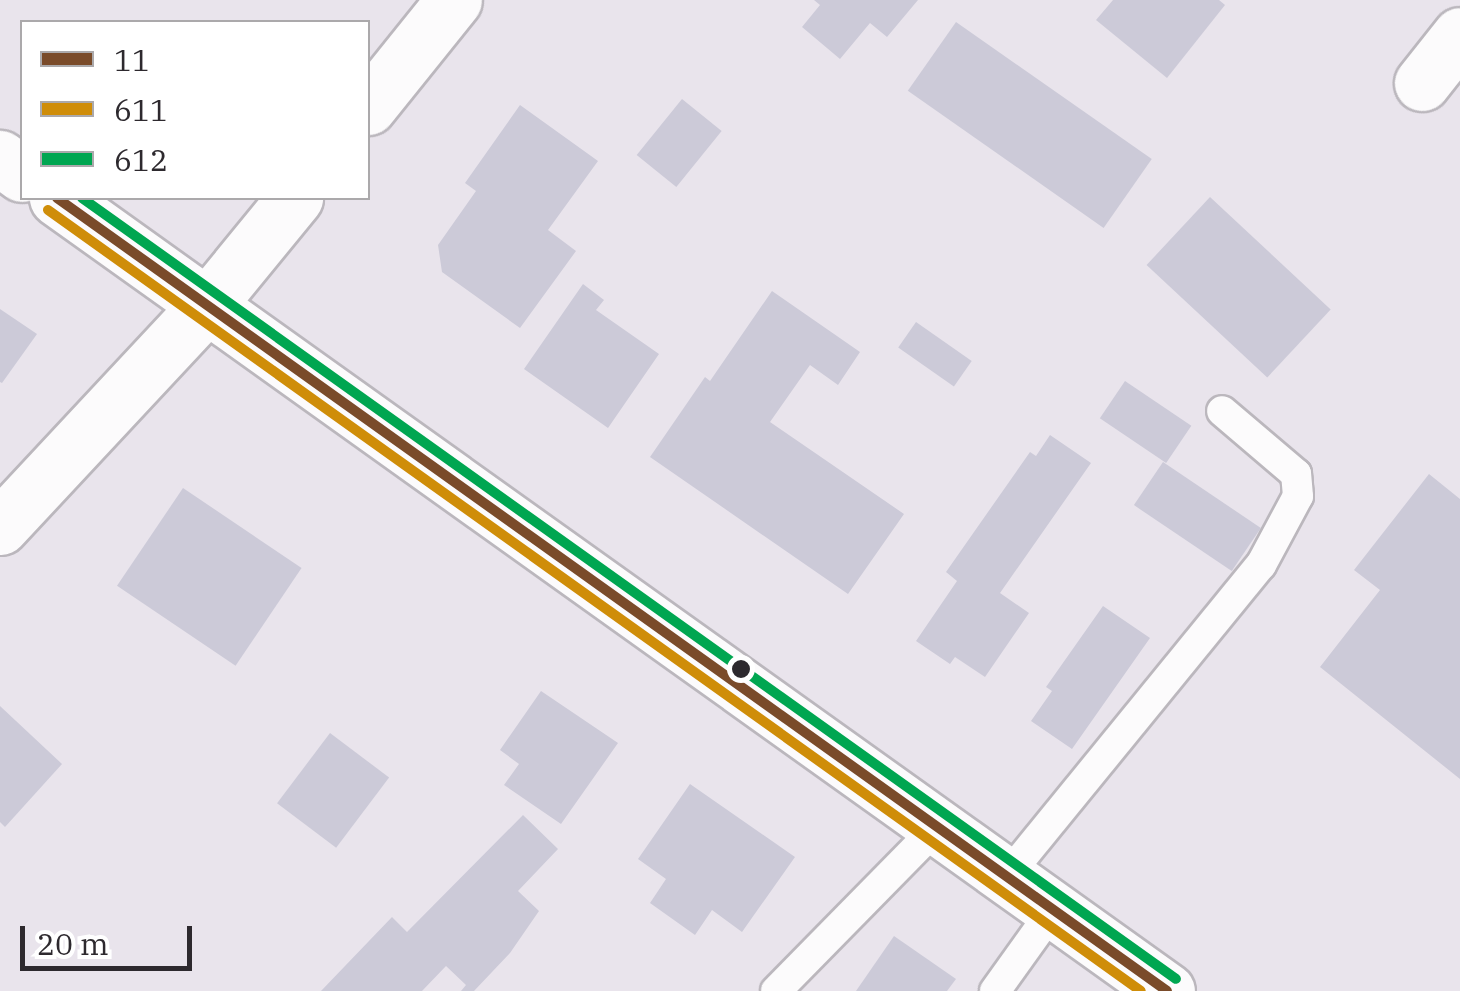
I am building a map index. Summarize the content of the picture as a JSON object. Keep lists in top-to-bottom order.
{
  "lines": ["transit line 11", "transit line 612", "transit line 611"],
  "legend": ["11", "611", "612"],
  "scale_bar": "20 m"
}
